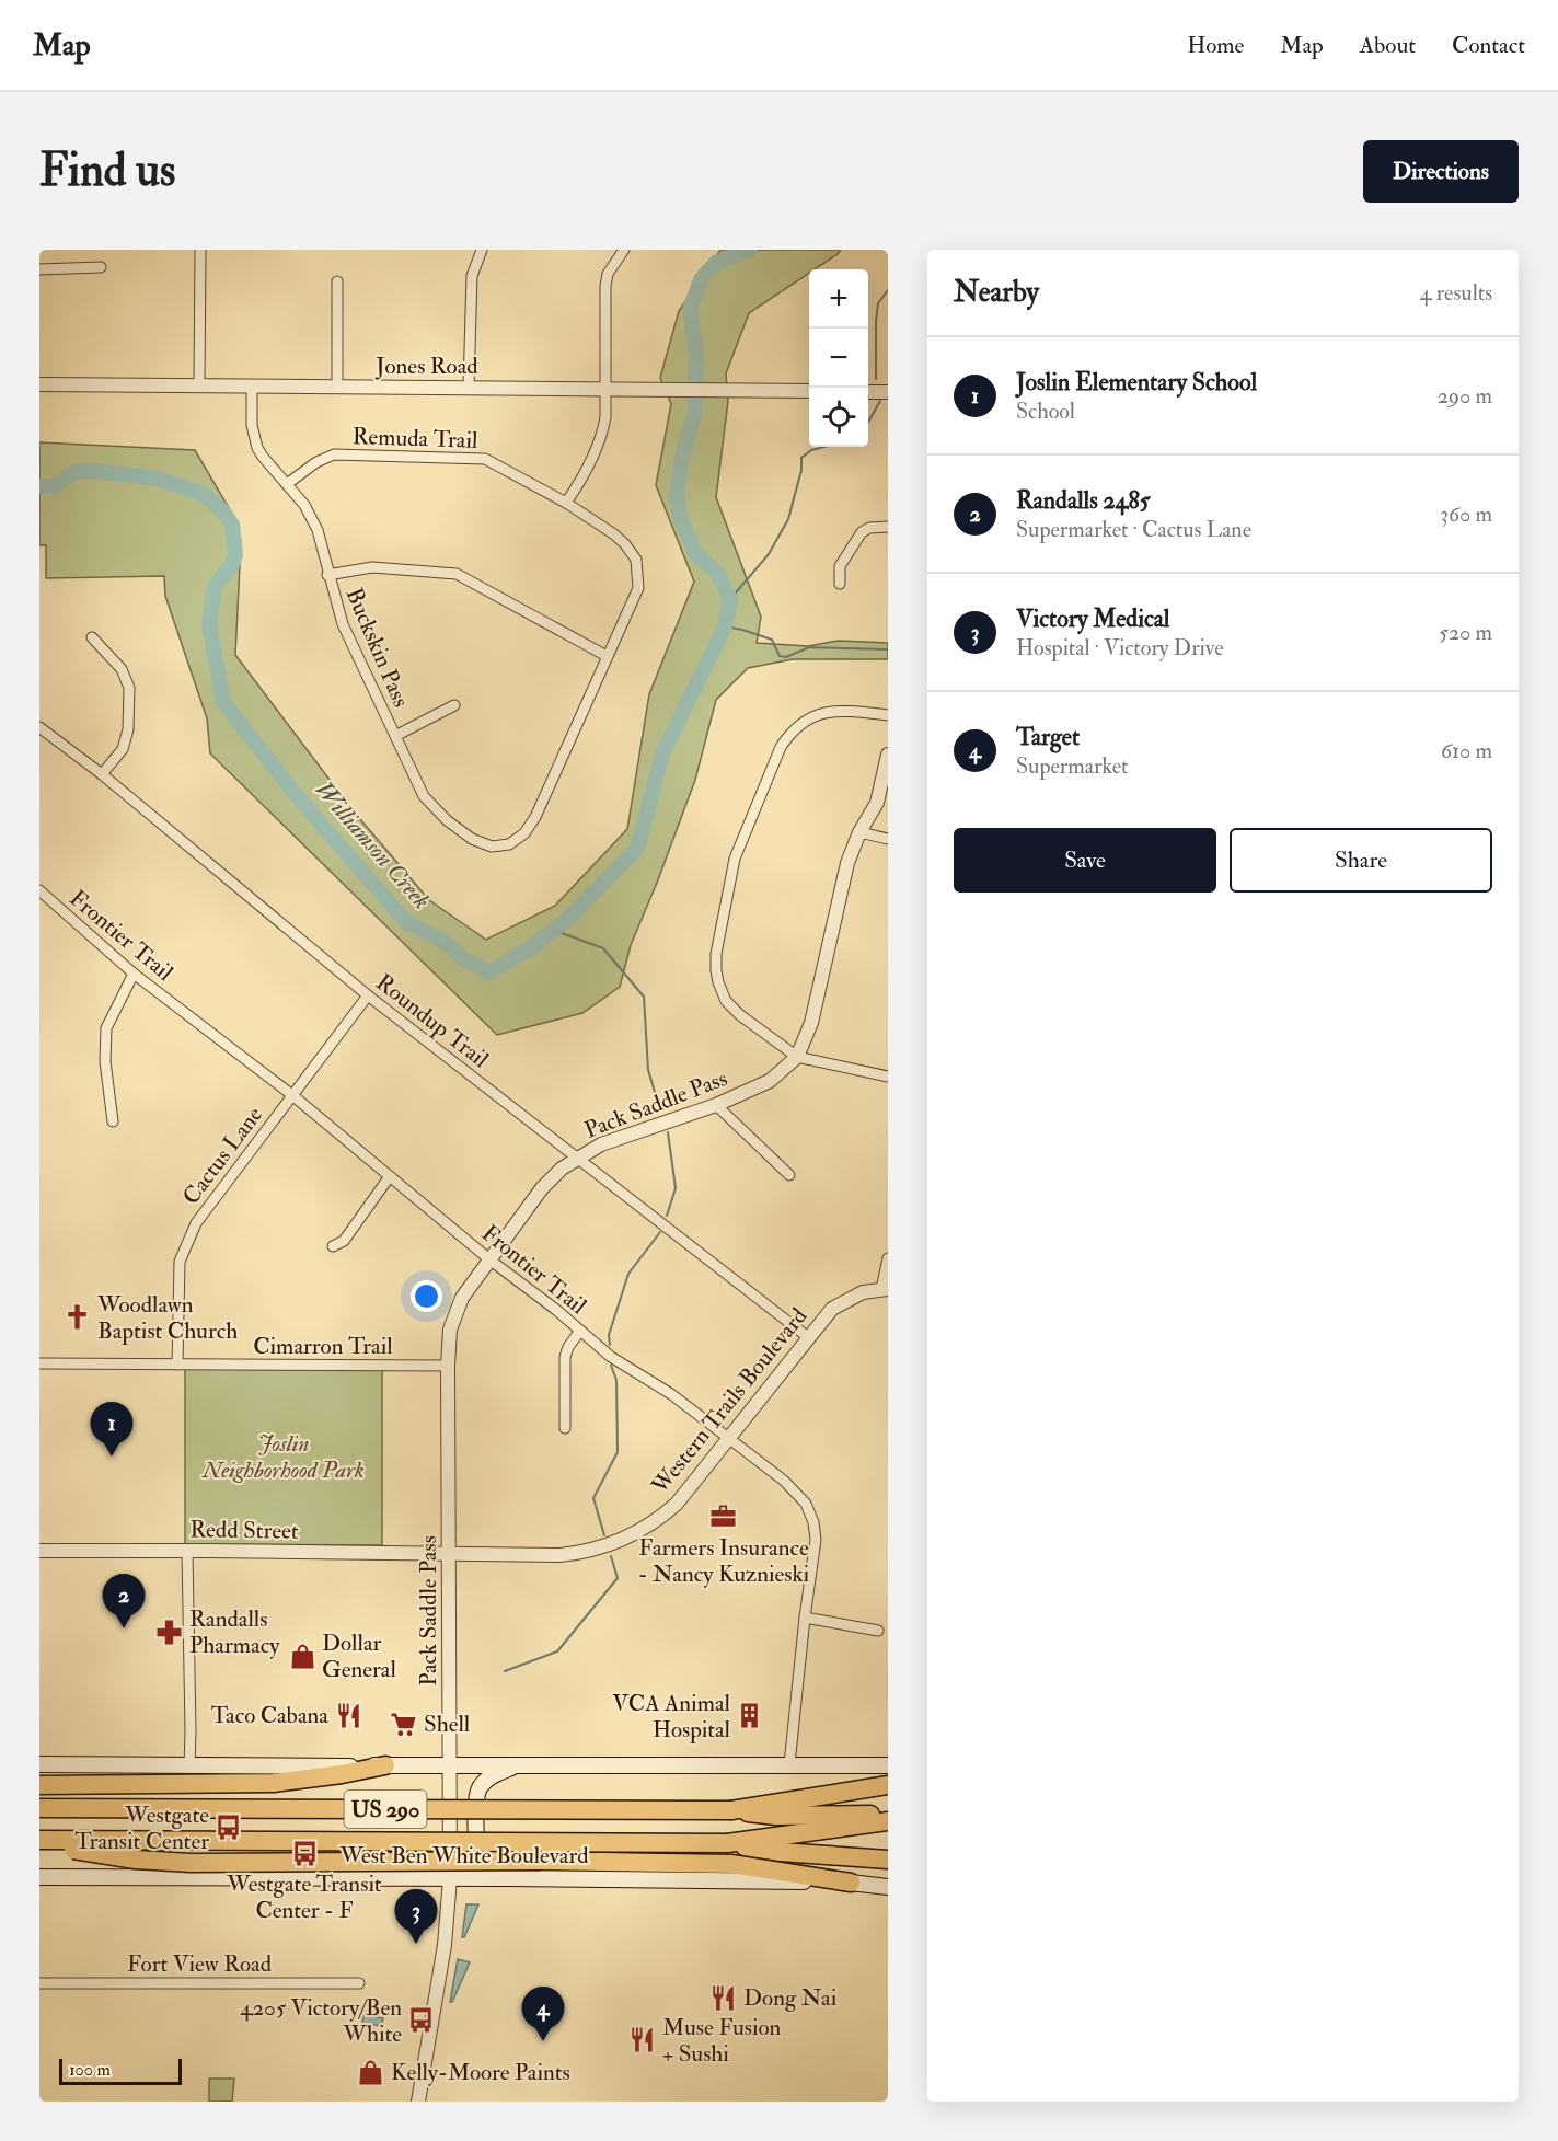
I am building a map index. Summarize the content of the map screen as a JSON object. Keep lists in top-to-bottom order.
{
  "streets": {
    "highway": ["US 290"],
    "main road": ["West Ben White Boulevard"],
    "street": [
      "Jones Road",
      "Remuda Trail",
      "Buckskin Pass",
      "Frontier Trail",
      "Roundup Trail",
      "Pack Saddle Pass",
      "Cactus Lane",
      "Cimarron Trail",
      "Western Trails Boulevard",
      "Redd Street",
      "Fort View Road"
    ]
  },
  "crossings": [
    ["Jones Road", "Buckskin Pass"],
    ["Remuda Trail", "Buckskin Pass"],
    ["Frontier Trail", "Pack Saddle Pass"],
    ["Frontier Trail", "Cactus Lane"],
    ["Frontier Trail", "Western Trails Boulevard"],
    ["Roundup Trail", "Pack Saddle Pass"],
    ["Roundup Trail", "Cactus Lane"],
    ["Roundup Trail", "Western Trails Boulevard"],
    ["Pack Saddle Pass", "Cimarron Trail"],
    ["Pack Saddle Pass", "Western Trails Boulevard"],
    ["Pack Saddle Pass", "Redd Street"],
    ["Pack Saddle Pass", "West Ben White Boulevard"],
    ["Cactus Lane", "Cimarron Trail"],
    ["Western Trails Boulevard", "Redd Street"]
  ],
  "water": ["Williamson Creek"],
  "parks": ["Joslin Neighborhood Park"],
  "places": {
    "church": ["Woodlawn Baptist Church"],
    "office": ["Farmers Insurance - Nancy Kuznieski"],
    "pharmacy": ["Randalls Pharmacy"],
    "shop": ["Dollar General", "Kelly-Moore Paints"],
    "restaurant": ["Taco Cabana", "Dong Nai", "Muse Fusion + Sushi"],
    "building": ["VCA Animal Hospital"],
    "supermarket": ["Shell"],
    "bus stop": ["Westgate Transit Center", "Westgate Transit Center - F", "4205 Victory/Ben White"]
  },
  "scale_bar": "100 m",
  "page": {
    "header": "Map",
    "nav": [
      "Home",
      "Map",
      "About",
      "Contact"
    ],
    "buttons": [
      "Directions",
      ["Save", "Share"]
    ],
    "title": "Find us",
    "heading": ["Nearby", "4 results"],
    "map_buttons": ["+", "−"],
    "list": [
      {
        "mark": "1",
        "name": "Joslin Elementary School",
        "note": "School",
        "value": "290 m"
      },
      {
        "mark": "2",
        "name": "Randalls 2485",
        "note": "Supermarket · Cactus Lane",
        "value": "360 m"
      },
      {
        "mark": "3",
        "name": "Victory Medical",
        "note": "Hospital · Victory Drive",
        "value": "520 m"
      },
      {
        "mark": "4",
        "name": "Target",
        "note": "Supermarket",
        "value": "610 m"
      }
    ],
    "pins": [
      "1",
      "2",
      "3",
      "4"
    ],
    "scale": "100 m"
  }
}
